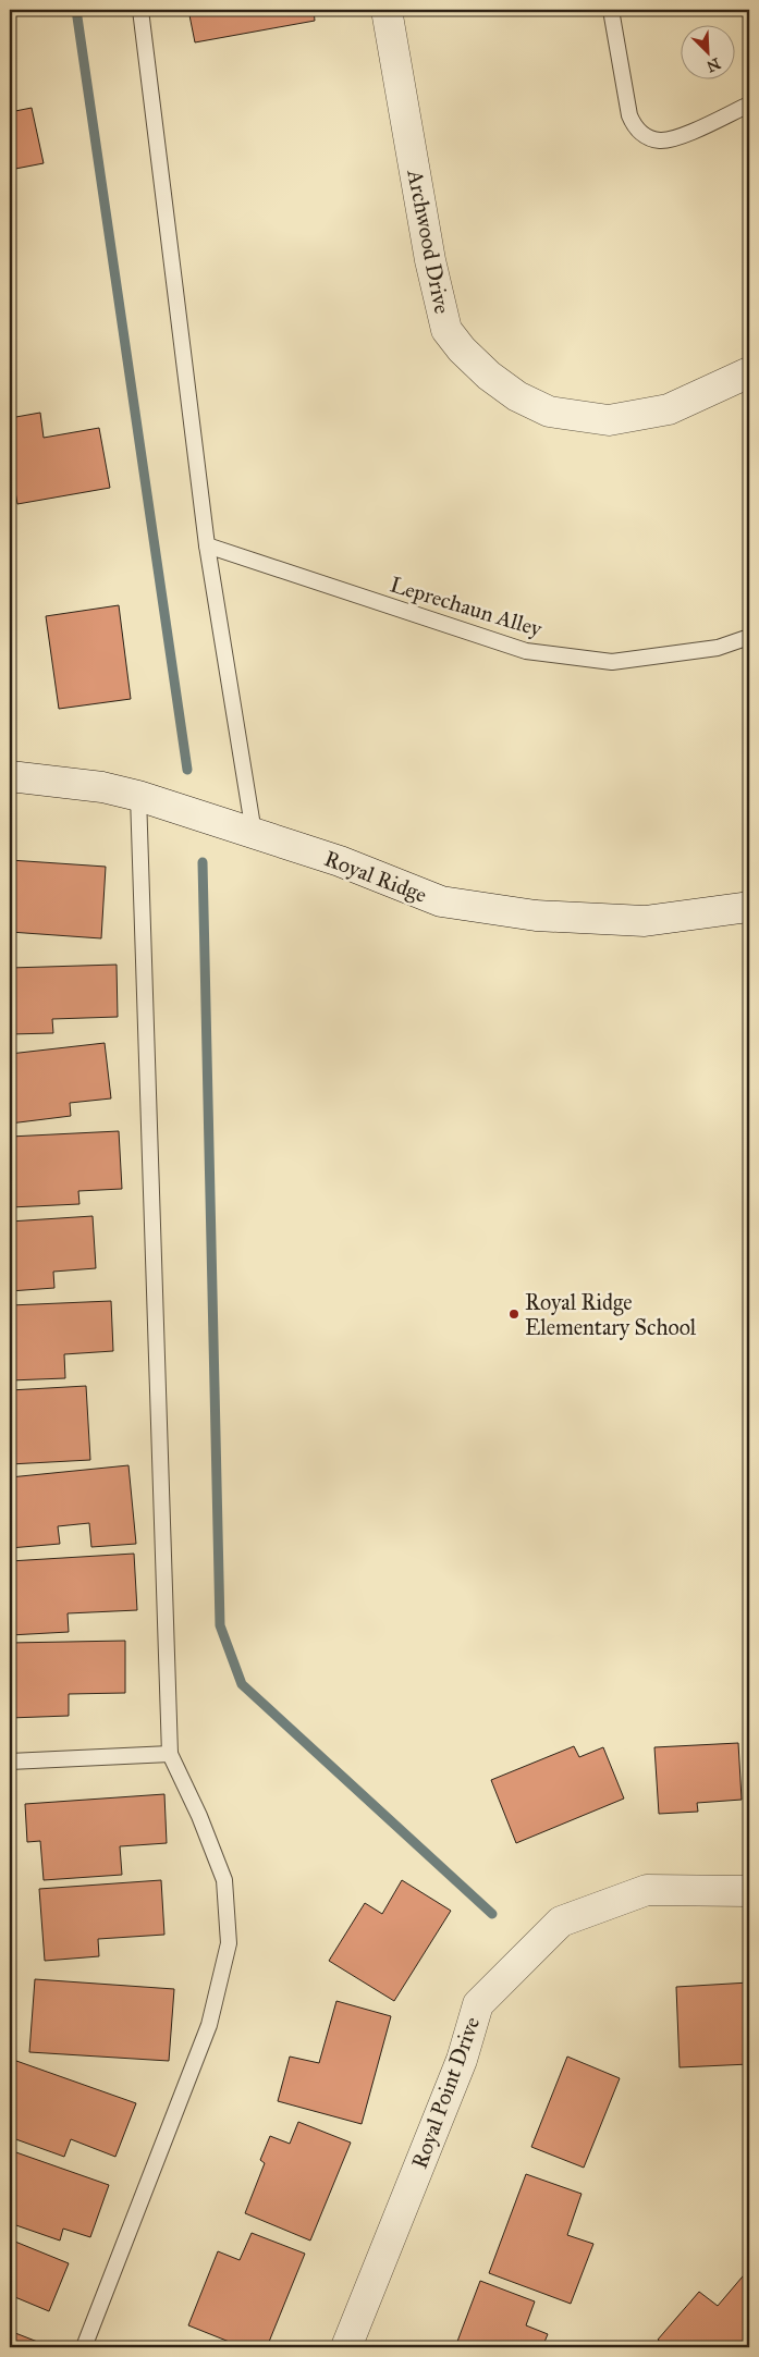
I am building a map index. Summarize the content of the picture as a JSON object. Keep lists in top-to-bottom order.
{
  "streets": {
    "street": ["Archwood Drive", "Royal Ridge", "Royal Point Drive"],
    "lane": ["Leprechaun Alley"]
  },
  "places": ["Royal Ridge Elementary School"],
  "north": "bottom right"
}
